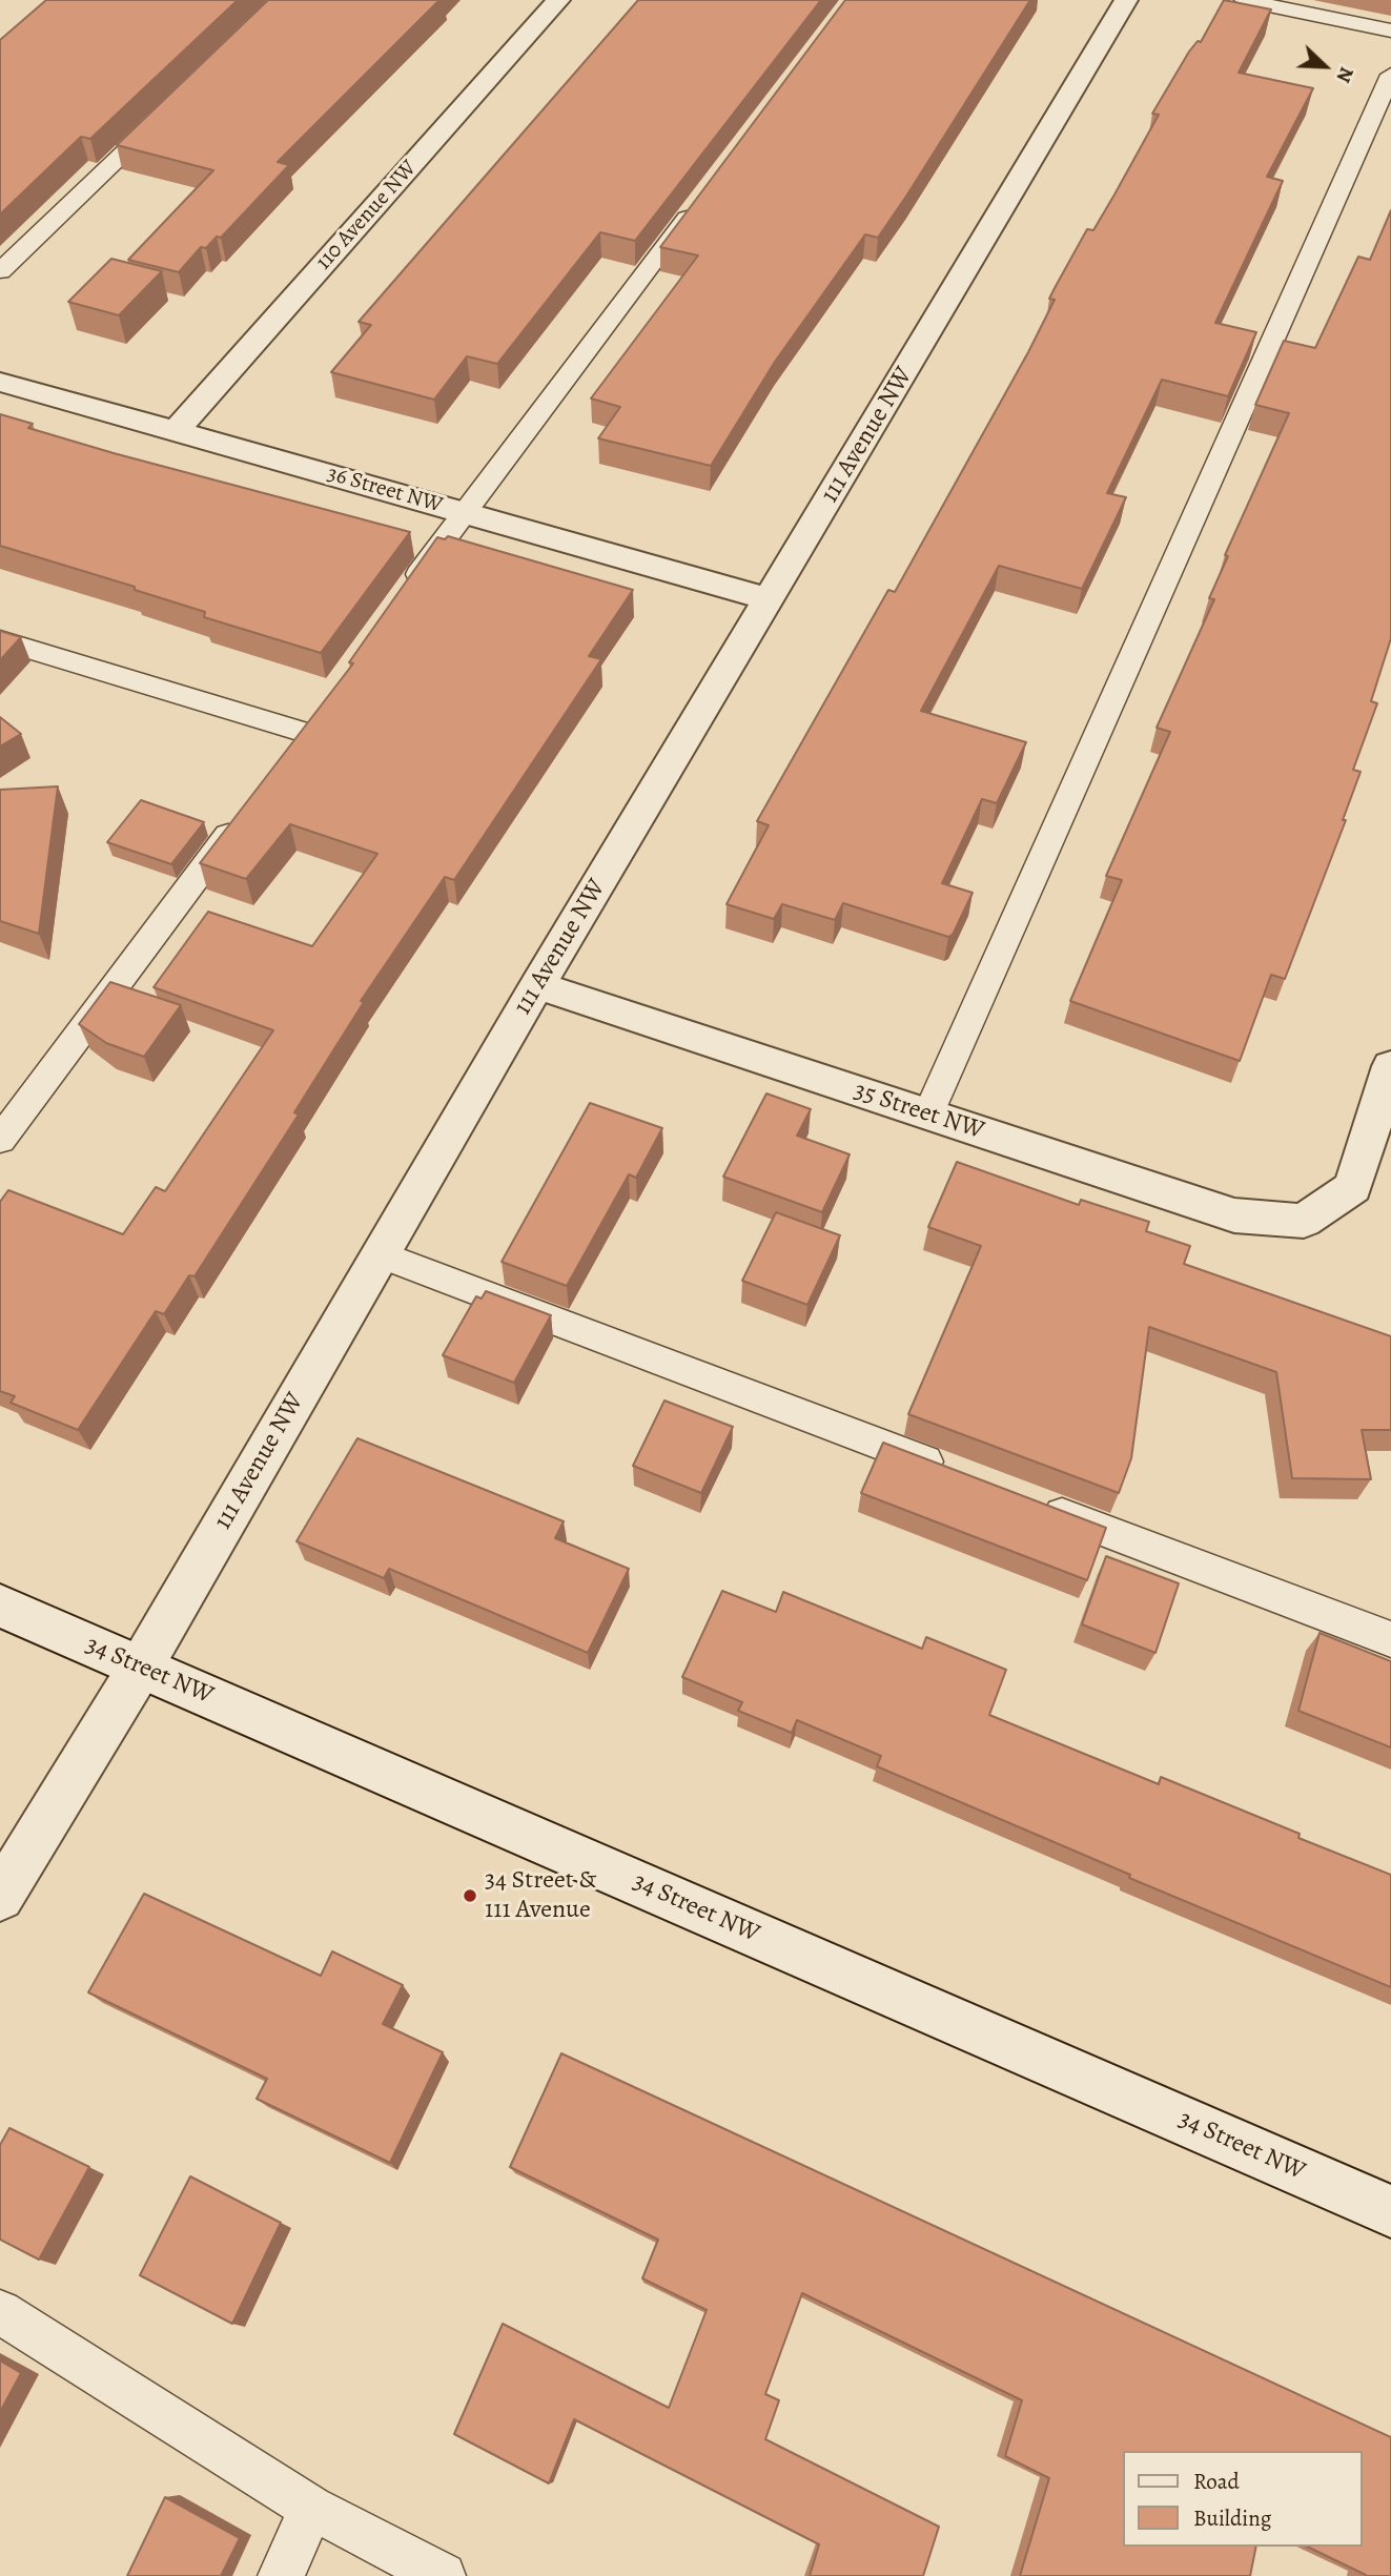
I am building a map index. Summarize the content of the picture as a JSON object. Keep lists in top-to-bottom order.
{
  "streets": {
    "street": [
      "110 Avenue NW",
      "111 Avenue NW",
      "36 Street NW",
      "35 Street NW",
      "34 Street NW"
    ]
  },
  "crossings": [
    ["110 Avenue NW", "36 Street NW"],
    ["111 Avenue NW", "36 Street NW"],
    ["111 Avenue NW", "35 Street NW"],
    ["111 Avenue NW", "34 Street NW"]
  ],
  "places": ["34 Street & 111 Avenue"],
  "legend": ["Road", "Building"],
  "north": "bottom right"
}
